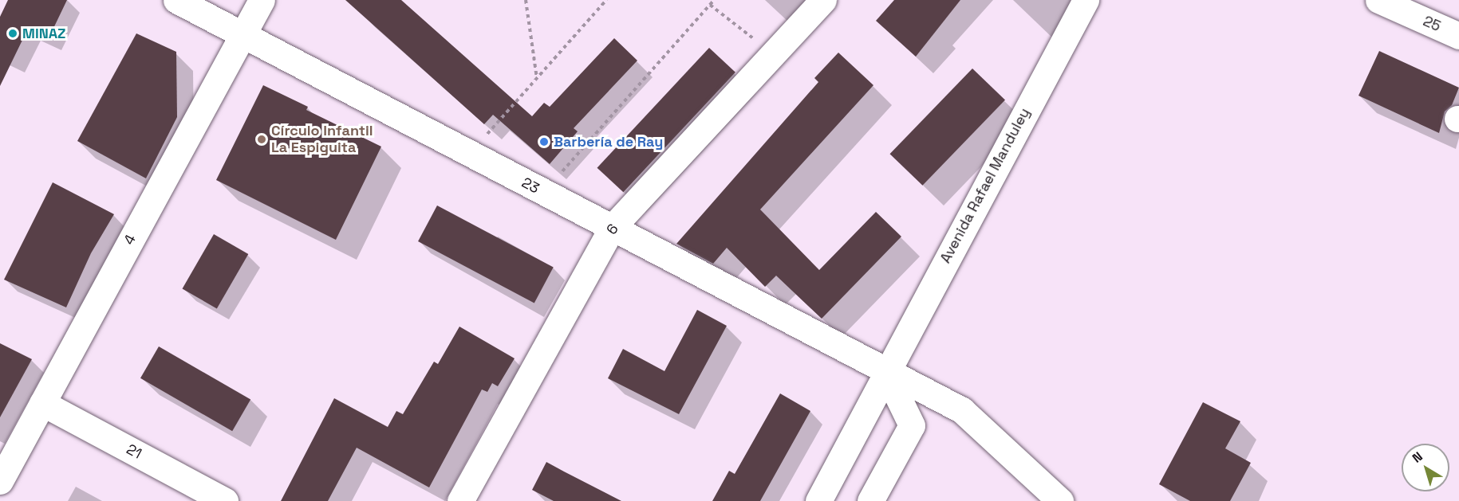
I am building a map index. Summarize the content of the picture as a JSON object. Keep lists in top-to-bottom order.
{
  "streets": {
    "street": [
      "25",
      "23",
      "Avenida Rafael Manduley",
      "6",
      "4",
      "21"
    ]
  },
  "crossings": [
    ["23", "Avenida Rafael Manduley"],
    ["23", "6"],
    ["23", "4"],
    ["4", "21"]
  ],
  "places": ["MINAZ", "Círculo Infantil La Espiguita", "Barbería de Ray"],
  "north": "top left"
}
